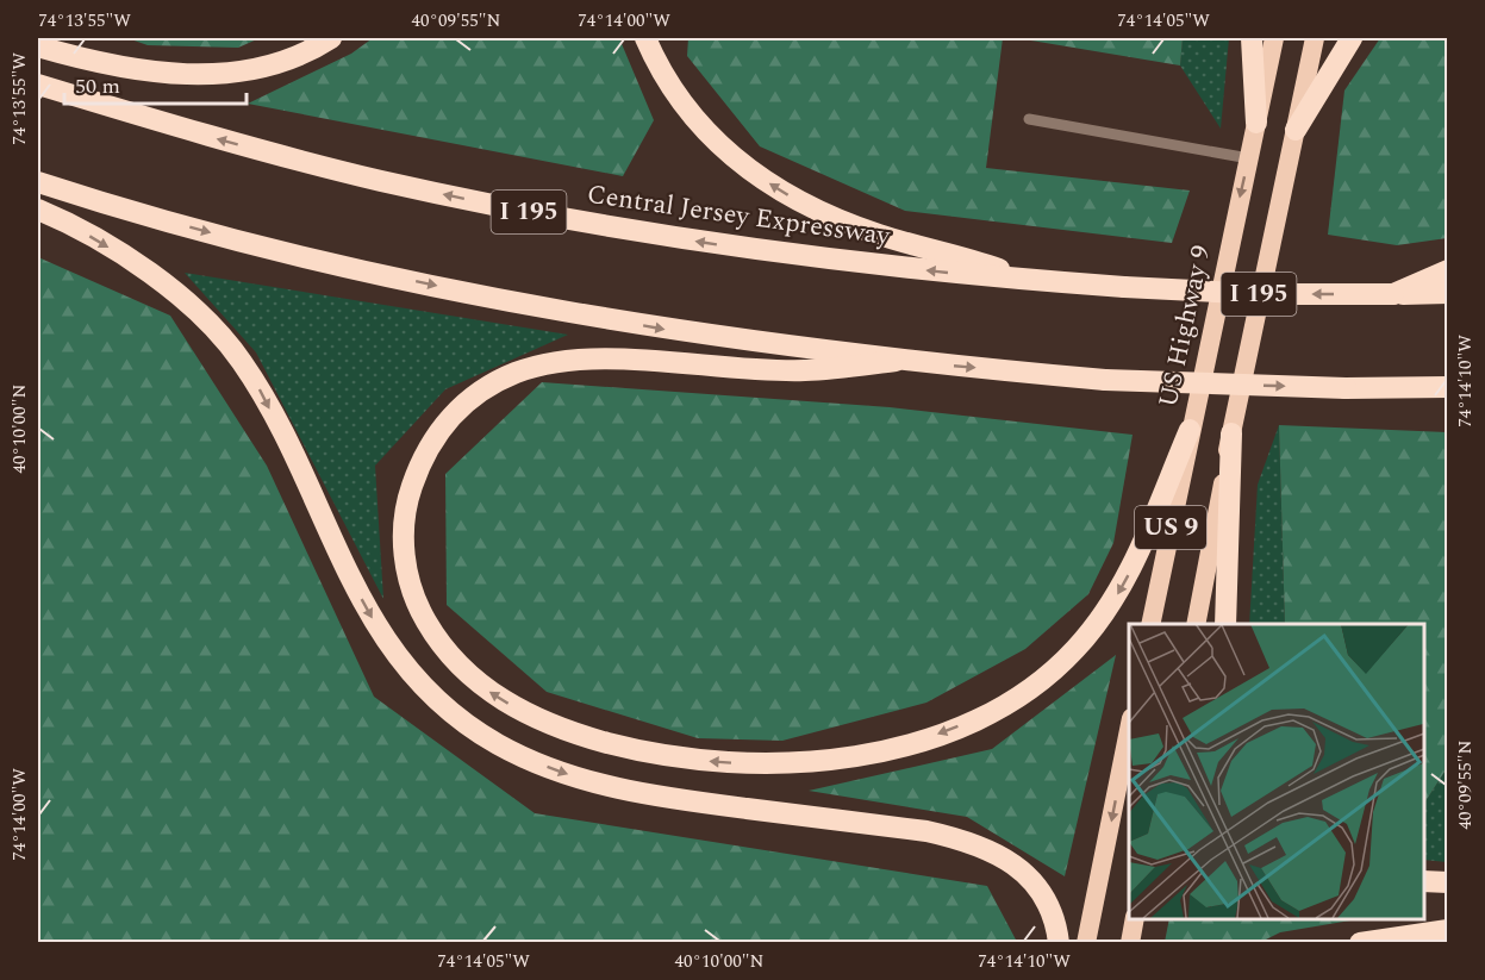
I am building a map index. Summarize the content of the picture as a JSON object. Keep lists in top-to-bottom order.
{
  "streets": {
    "highway": [
      "I 195",
      "Central Jersey Expressway",
      "US Highway 9",
      "US 9"
    ]
  },
  "scale_bar": "50 m",
  "coordinates": [
    "74°13'55\"W",
    "40°09'55\"N",
    "74°14'00\"W",
    "74°14'05\"W",
    "74°14'10\"W",
    "40°10'00\"N"
  ]
}
